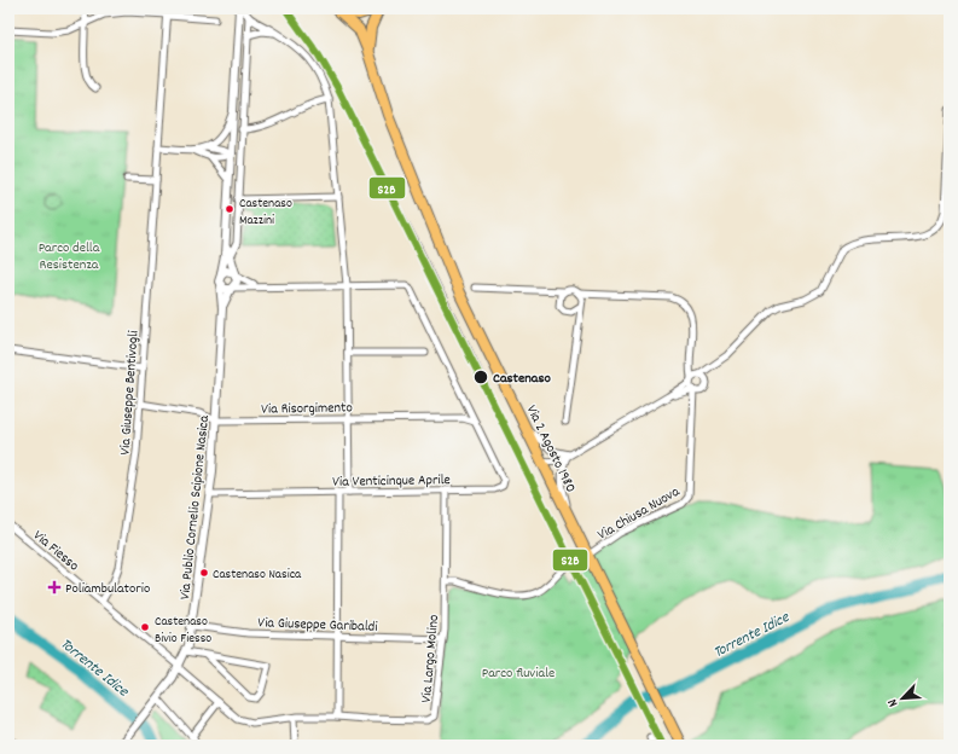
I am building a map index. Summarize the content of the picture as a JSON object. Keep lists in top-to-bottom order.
{
  "streets": {
    "main road": ["Via 2 Agosto 1980"],
    "street": [
      "Via Giuseppe Bentivogli",
      "Via Risorgimento",
      "Via Venticinque Aprile",
      "Via Publio Cornelio Scipione Nasica",
      "Via Chiusa Nuova",
      "Via Fiesso",
      "Via Giuseppe Garibaldi",
      "Via Largo Molino"
    ]
  },
  "crossings": [
    ["Via Giuseppe Bentivogli", "Via Risorgimento"],
    ["Via Giuseppe Bentivogli", "Via Fiesso"],
    ["Via Risorgimento", "Via Venticinque Aprile"],
    ["Via Risorgimento", "Via Publio Cornelio Scipione Nasica"],
    ["Via Venticinque Aprile", "Via Publio Cornelio Scipione Nasica"],
    ["Via Venticinque Aprile", "Via Largo Molino"],
    ["Via Publio Cornelio Scipione Nasica", "Via Fiesso"],
    ["Via Publio Cornelio Scipione Nasica", "Via Giuseppe Garibaldi"],
    ["Via Publio Cornelio Scipione Nasica", "Via Largo Molino"],
    ["Via Fiesso", "Via Largo Molino"],
    ["Via Giuseppe Garibaldi", "Via Largo Molino"]
  ],
  "water": ["Torrente Idice"],
  "parks": ["Parco della Resistenza", "Parco fluviale"],
  "places": {
    "other": [
      "Castenaso Mazzini",
      "Castenaso",
      "Castenaso Nasica",
      "Castenaso Bivio Fiesso"
    ],
    "health": ["Poliambulatorio"]
  },
  "lines": ["transit line S2B"],
  "north": "bottom left"
}
